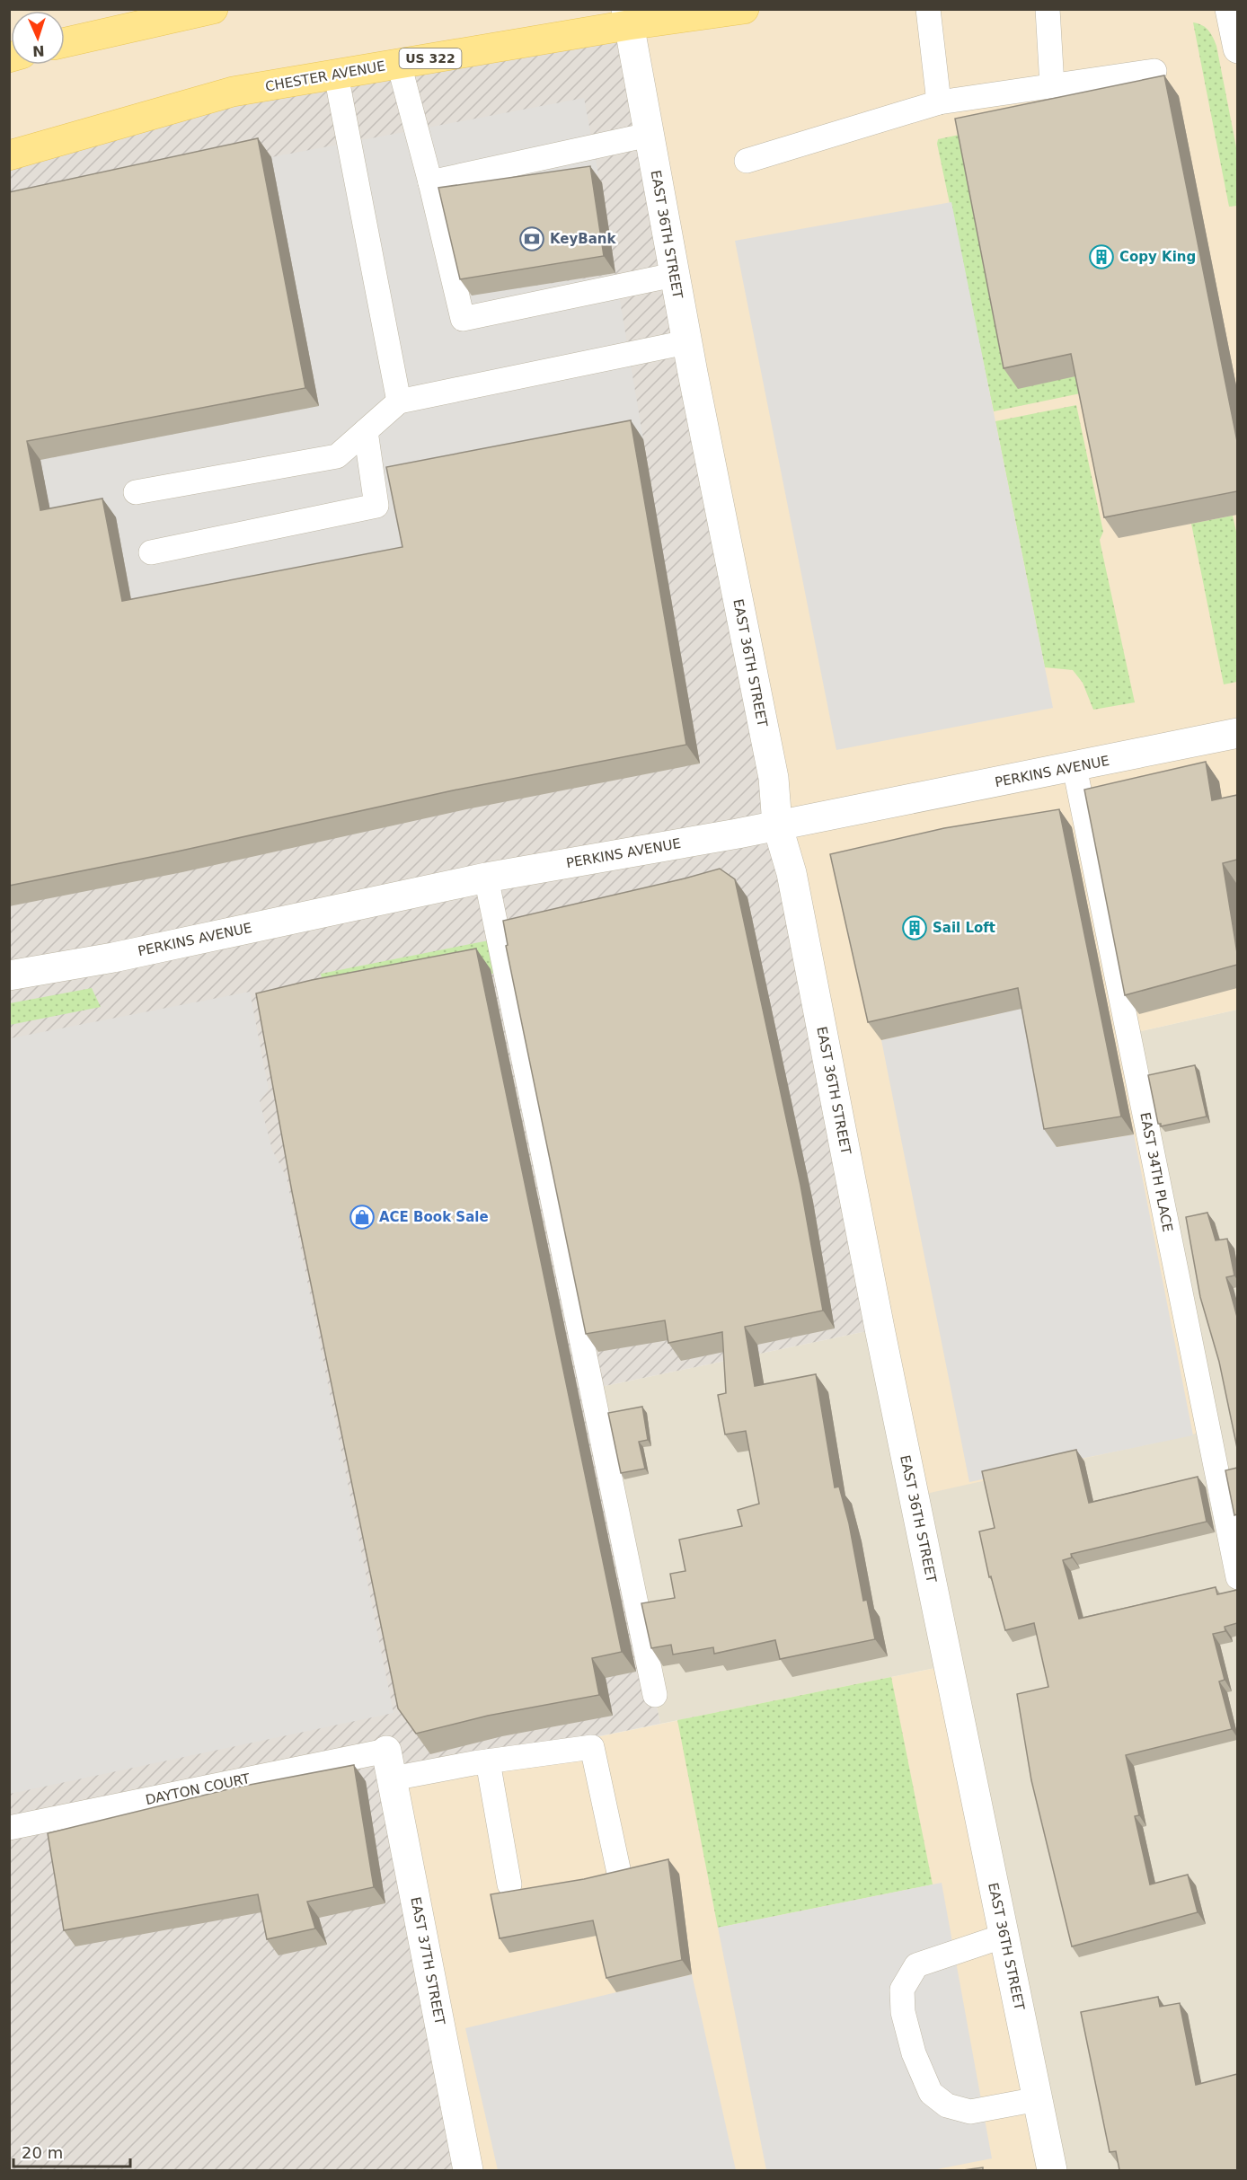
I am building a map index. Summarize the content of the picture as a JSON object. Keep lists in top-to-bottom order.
{
  "streets": {
    "main road": ["US 322", "CHESTER AVENUE"],
    "street": ["EAST 36TH STREET", "PERKINS AVENUE", "EAST 37TH STREET"],
    "lane": ["EAST 34TH PLACE", "DAYTON COURT"]
  },
  "crossings": [
    ["CHESTER AVENUE", "EAST 36TH STREET"],
    ["EAST 36TH STREET", "PERKINS AVENUE"],
    ["PERKINS AVENUE", "EAST 34TH PLACE"],
    ["DAYTON COURT", "EAST 37TH STREET"]
  ],
  "places": {
    "bank": ["KeyBank"],
    "building": ["Copy King", "Sail Loft"],
    "shop": ["ACE Book Sale"]
  },
  "scale_bar": "20 m",
  "north": "bottom"
}
